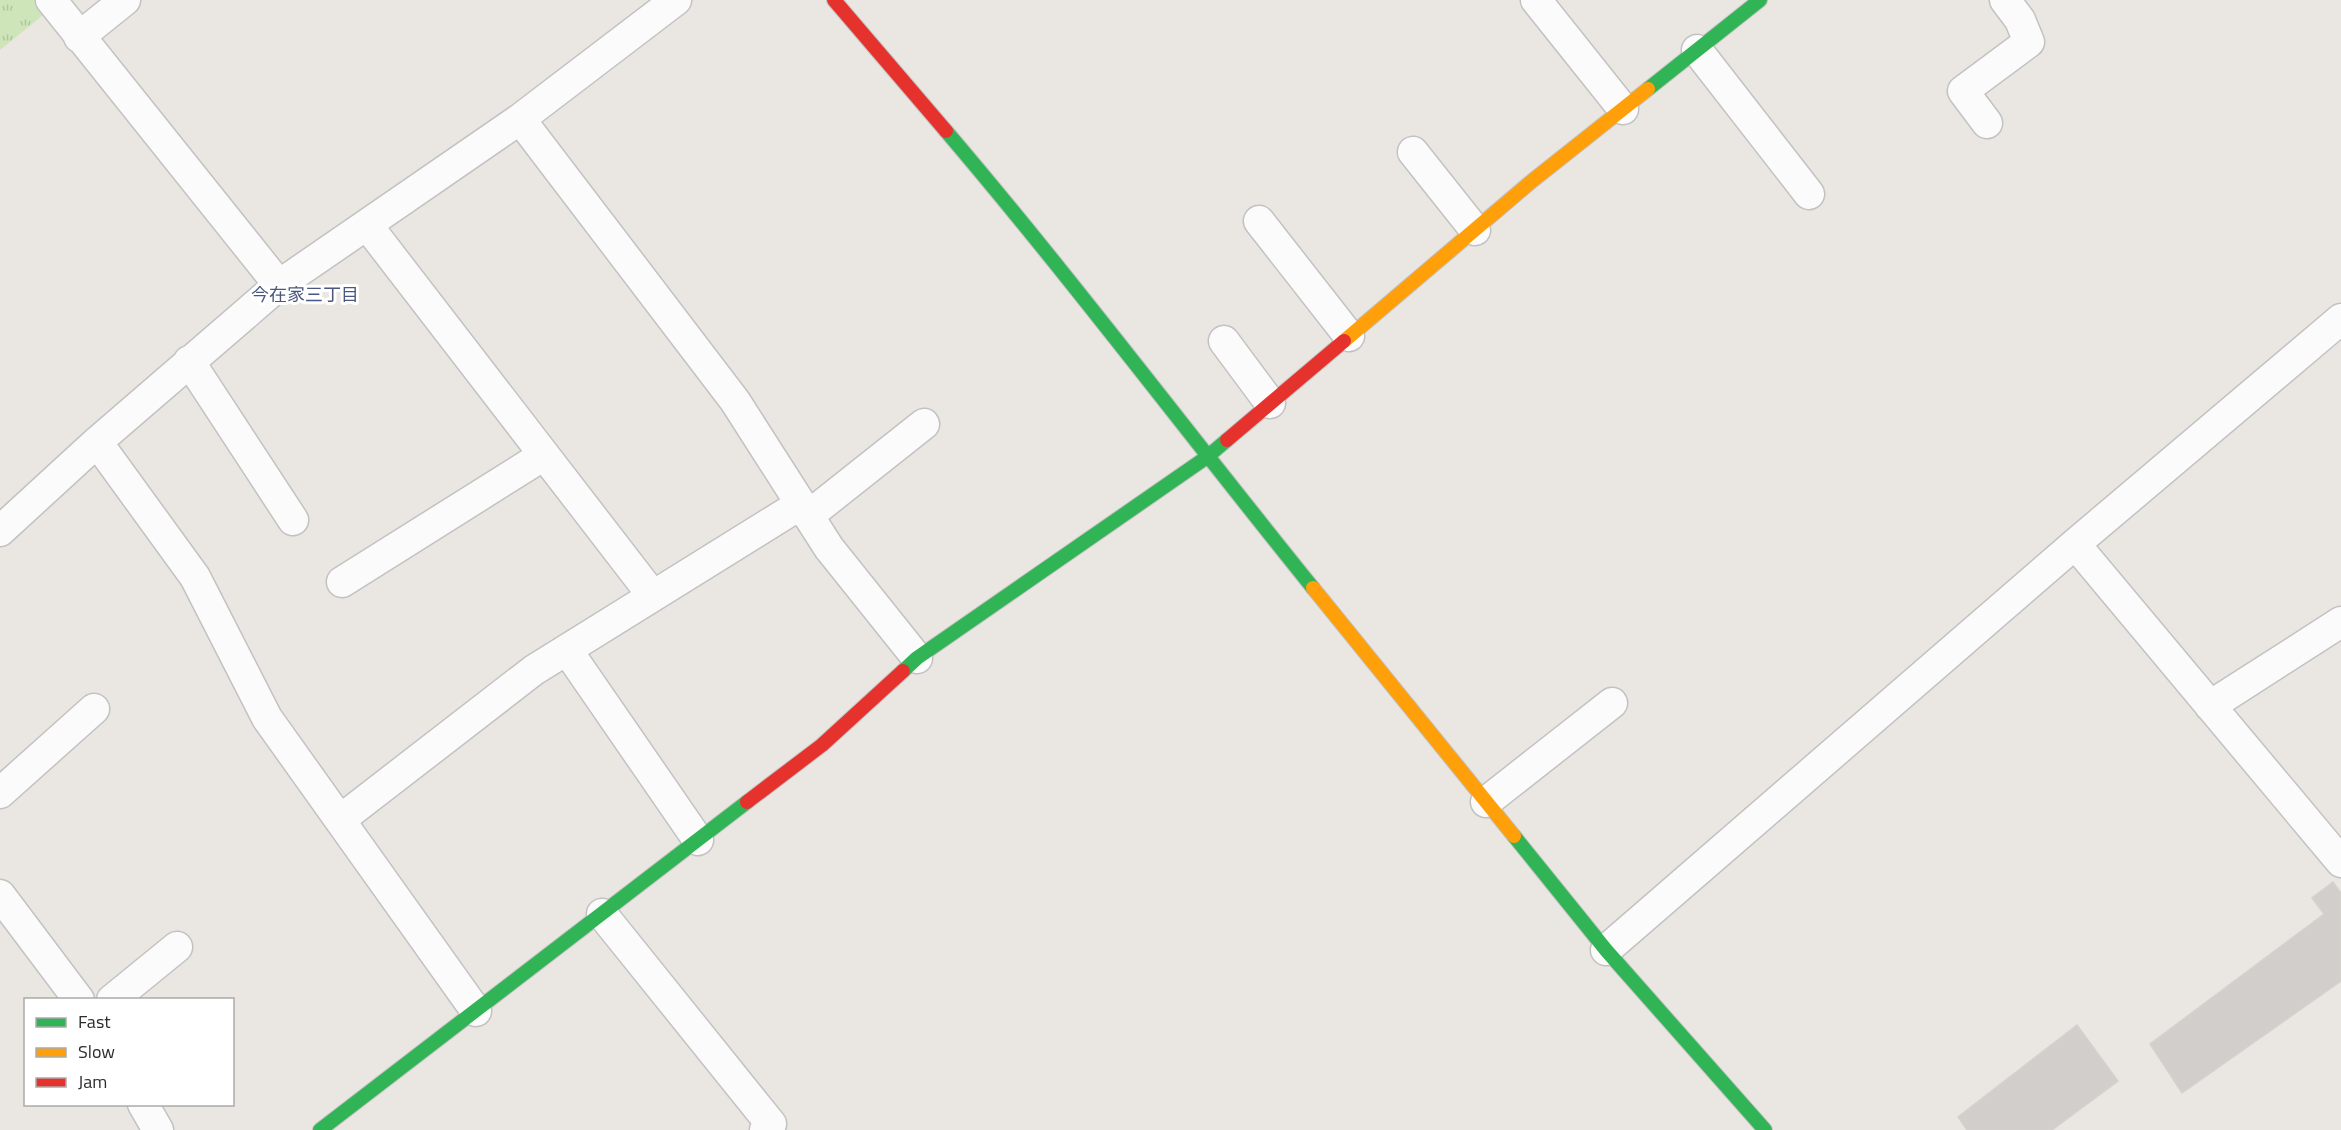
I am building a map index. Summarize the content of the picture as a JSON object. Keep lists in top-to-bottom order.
{
  "districts": ["今在家三丁目"],
  "legend": ["Fast", "Slow", "Jam"]
}
